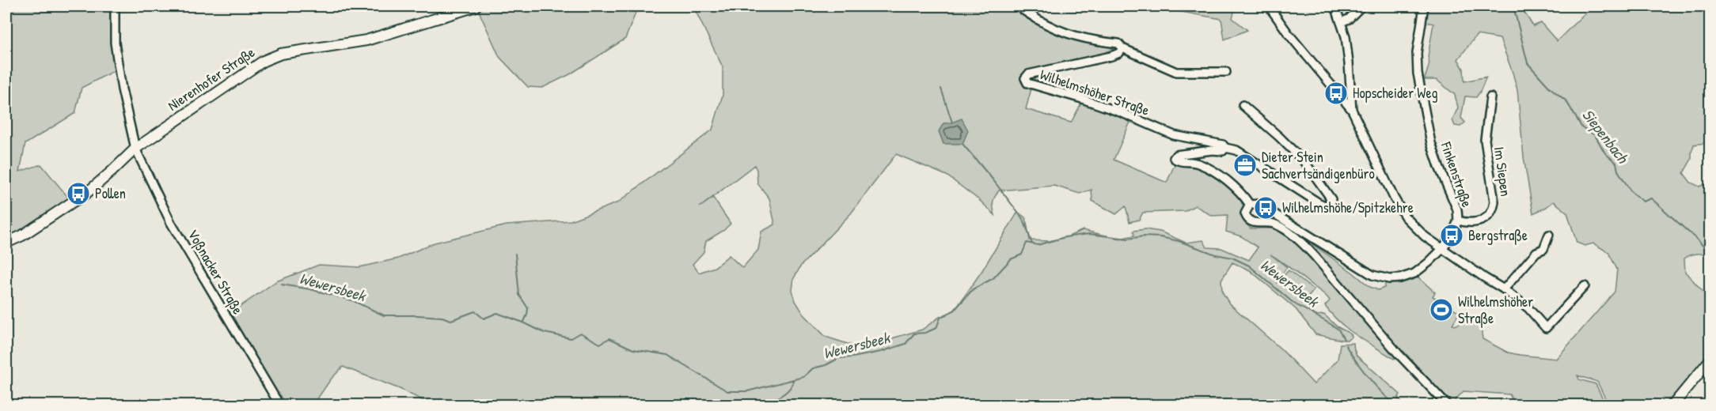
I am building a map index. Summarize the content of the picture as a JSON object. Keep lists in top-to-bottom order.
{
  "streets": {
    "street": [
      "Nierenhofer Straße",
      "Wilhelmshöher Straße",
      "Im Siepen",
      "Finkenstraße",
      "Voßnacker Straße"
    ]
  },
  "crossings": [
    ["Nierenhofer Straße", "Voßnacker Straße"],
    ["Im Siepen", "Finkenstraße"]
  ],
  "water": ["Siepenbach", "Wewersbeek"],
  "places": {
    "bus stop": [
      "Hopscheider Weg",
      "Pollen",
      "Wilhelmshöhe/Spitzkehre",
      "Bergstraße"
    ],
    "office": ["Dieter Stein Sachvertsändigenbüro"],
    "sports": ["Wilhelmshöher Straße"]
  }
}
